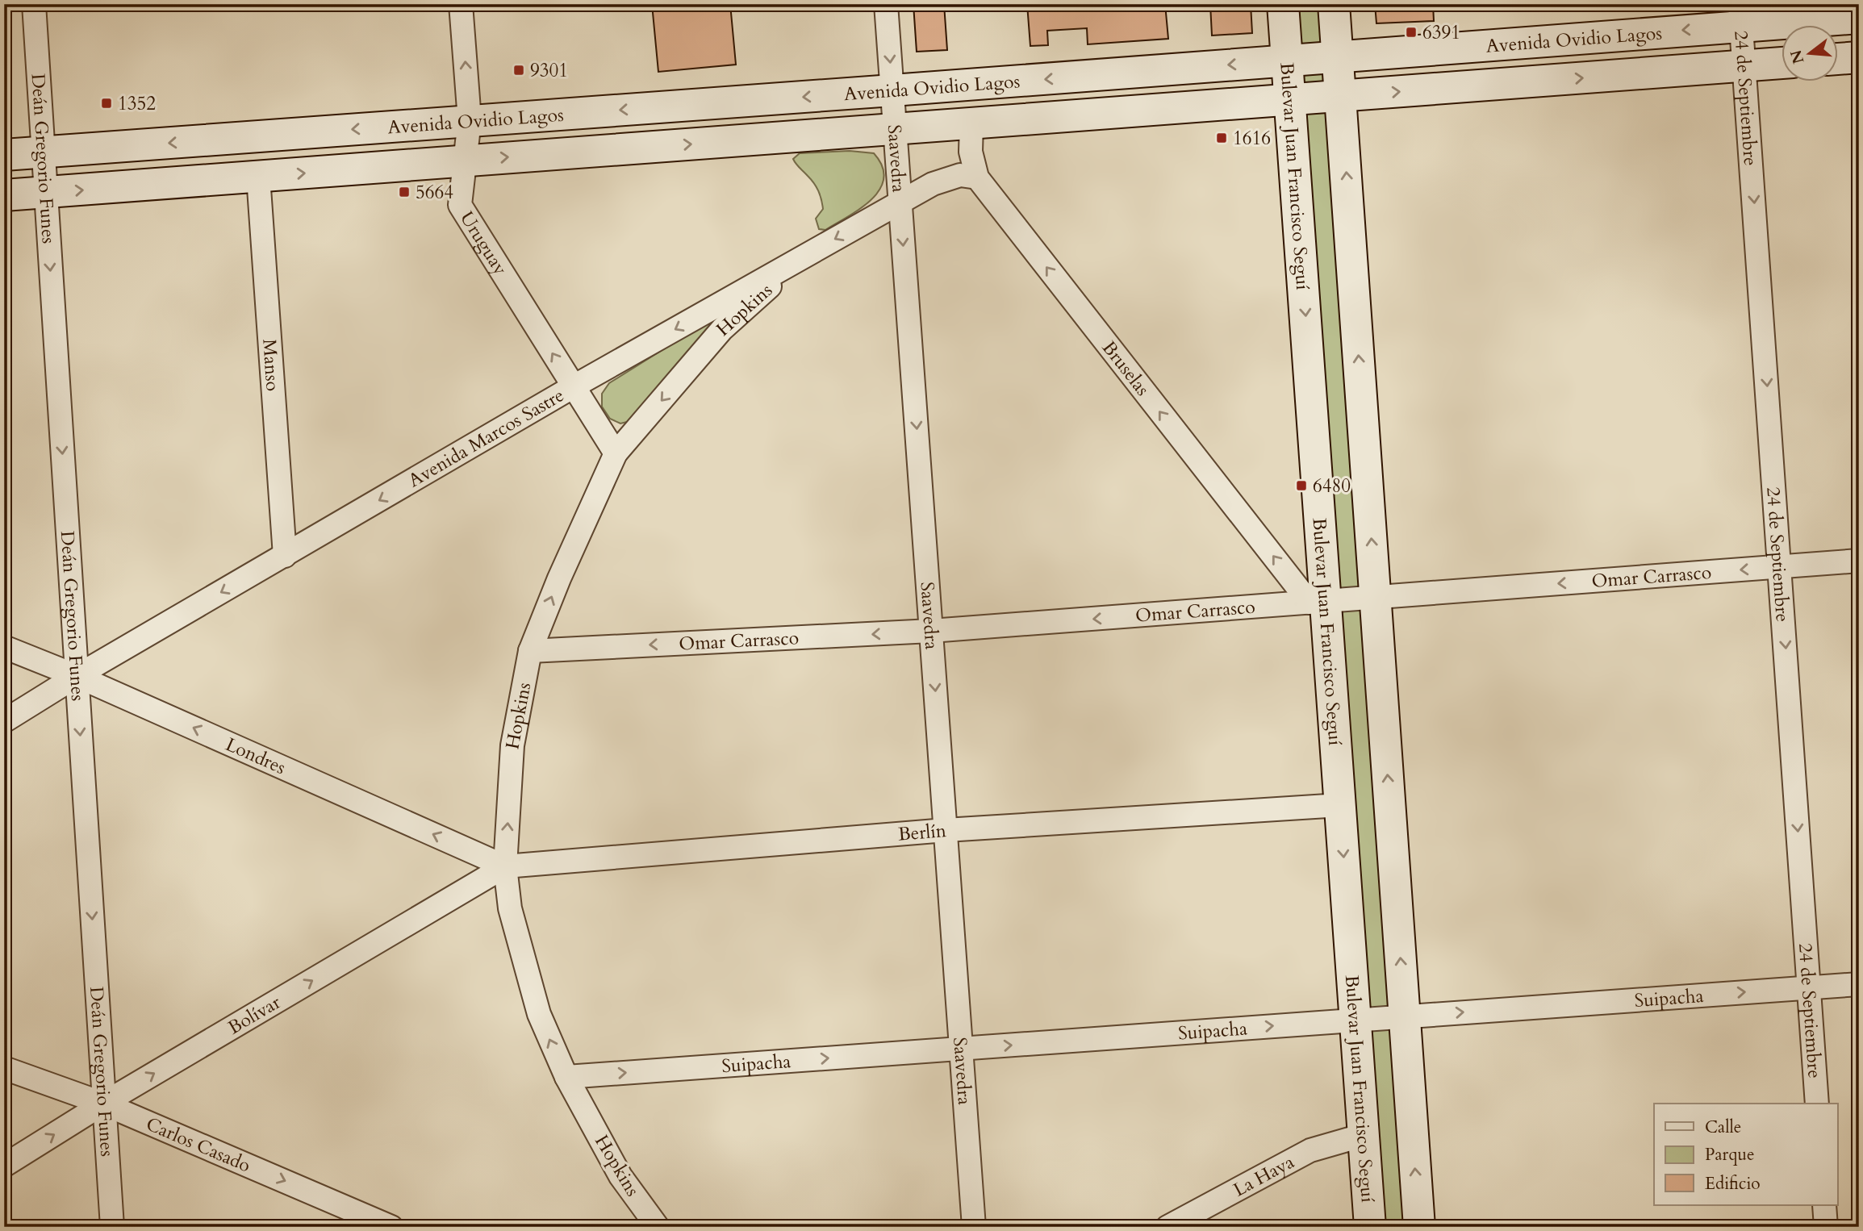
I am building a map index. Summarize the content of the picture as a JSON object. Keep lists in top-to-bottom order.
{
  "streets": {
    "main road": ["Avenida Ovidio Lagos", "Bulevar Juan Francisco Seguí"],
    "street": [
      "24 de Septiembre",
      "Deán Gregorio Funes",
      "Saavedra",
      "Uruguay",
      "Hopkins",
      "Manso",
      "Bruselas",
      "Avenida Marcos Sastre",
      "Omar Carrasco",
      "Londres",
      "Berlín",
      "Suipacha",
      "Bolívar",
      "Carlos Casado",
      "La Haya"
    ]
  },
  "crossings": [
    ["Avenida Ovidio Lagos", "24 de Septiembre"],
    ["Avenida Ovidio Lagos", "Deán Gregorio Funes"],
    ["Avenida Ovidio Lagos", "Saavedra"],
    ["Avenida Ovidio Lagos", "Bulevar Juan Francisco Seguí"],
    ["Avenida Ovidio Lagos", "Uruguay"],
    ["Avenida Ovidio Lagos", "Manso"],
    ["Avenida Ovidio Lagos", "Bruselas"],
    ["24 de Septiembre", "Omar Carrasco"],
    ["24 de Septiembre", "Suipacha"],
    ["Deán Gregorio Funes", "Avenida Marcos Sastre"],
    ["Deán Gregorio Funes", "Londres"],
    ["Deán Gregorio Funes", "Bolívar"],
    ["Deán Gregorio Funes", "Carlos Casado"],
    ["Saavedra", "Avenida Marcos Sastre"],
    ["Saavedra", "Omar Carrasco"],
    ["Saavedra", "Berlín"],
    ["Saavedra", "Suipacha"],
    ["Bulevar Juan Francisco Seguí", "Bruselas"],
    ["Bulevar Juan Francisco Seguí", "Omar Carrasco"],
    ["Bulevar Juan Francisco Seguí", "Berlín"],
    ["Bulevar Juan Francisco Seguí", "Suipacha"],
    ["Bulevar Juan Francisco Seguí", "La Haya"],
    ["Uruguay", "Hopkins"],
    ["Uruguay", "Avenida Marcos Sastre"],
    ["Hopkins", "Avenida Marcos Sastre"],
    ["Hopkins", "Omar Carrasco"],
    ["Hopkins", "Londres"],
    ["Hopkins", "Berlín"],
    ["Hopkins", "Suipacha"],
    ["Hopkins", "Bolívar"],
    ["Manso", "Avenida Marcos Sastre"],
    ["Bruselas", "Avenida Marcos Sastre"],
    ["Bruselas", "Omar Carrasco"],
    ["Avenida Marcos Sastre", "Londres"],
    ["Londres", "Berlín"],
    ["Londres", "Bolívar"],
    ["Berlín", "Bolívar"],
    ["Bolívar", "Carlos Casado"]
  ],
  "one_way": [
    "24 de Septiembre",
    "Deán Gregorio Funes",
    "Saavedra",
    "Uruguay",
    "Bruselas",
    "Avenida Marcos Sastre",
    "Omar Carrasco",
    "Londres",
    "Suipacha",
    "Bolívar",
    "Carlos Casado"
  ],
  "places": {
    "transit": [
      "6391",
      "9301",
      "1352",
      "1616",
      "5664",
      "6480"
    ]
  },
  "legend": ["Calle", "Parque", "Edificio"],
  "north": "left"
}
